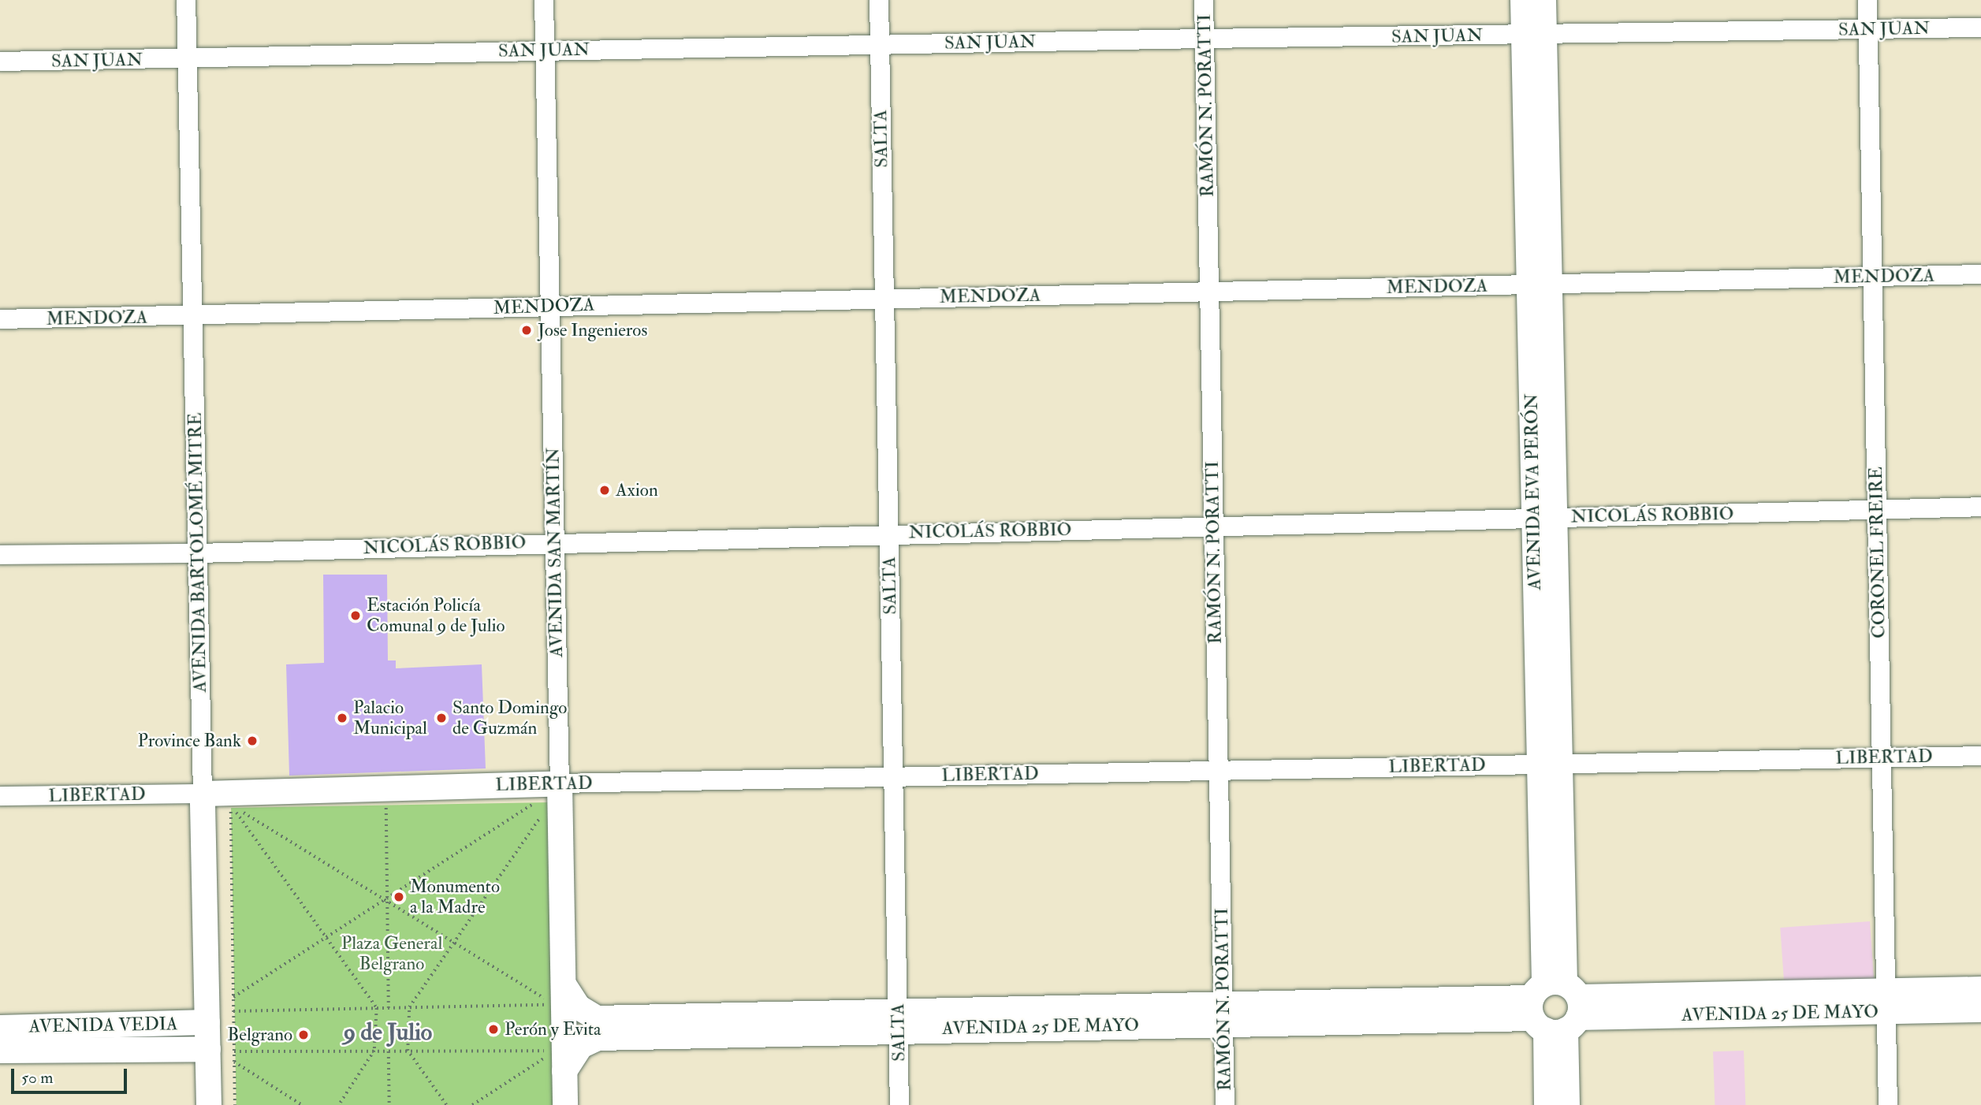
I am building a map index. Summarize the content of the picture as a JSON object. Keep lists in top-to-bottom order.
{
  "streets": {
    "main road": [
      "AVENIDA EVA PERÓN",
      "AVENIDA BARTOLOMÉ MITRE",
      "AVENIDA SAN MARTÍN",
      "LIBERTAD",
      "AVENIDA 25 DE MAYO",
      "AVENIDA VEDIA"
    ],
    "street": [
      "SAN JUAN",
      "RAMÓN N. PORATTI",
      "SALTA",
      "MENDOZA",
      "NICOLÁS ROBBIO",
      "CORONEL FREIRE"
    ]
  },
  "crossings": [
    ["SAN JUAN", "RAMÓN N. PORATTI"],
    ["SAN JUAN", "SALTA"],
    ["SAN JUAN", "AVENIDA EVA PERÓN"],
    ["SAN JUAN", "AVENIDA BARTOLOMÉ MITRE"],
    ["SAN JUAN", "AVENIDA SAN MARTÍN"],
    ["SAN JUAN", "CORONEL FREIRE"],
    ["RAMÓN N. PORATTI", "MENDOZA"],
    ["RAMÓN N. PORATTI", "NICOLÁS ROBBIO"],
    ["RAMÓN N. PORATTI", "LIBERTAD"],
    ["RAMÓN N. PORATTI", "AVENIDA 25 DE MAYO"],
    ["SALTA", "MENDOZA"],
    ["SALTA", "NICOLÁS ROBBIO"],
    ["SALTA", "LIBERTAD"],
    ["SALTA", "AVENIDA 25 DE MAYO"],
    ["MENDOZA", "AVENIDA EVA PERÓN"],
    ["MENDOZA", "AVENIDA BARTOLOMÉ MITRE"],
    ["MENDOZA", "AVENIDA SAN MARTÍN"],
    ["MENDOZA", "CORONEL FREIRE"],
    ["AVENIDA EVA PERÓN", "NICOLÁS ROBBIO"],
    ["AVENIDA EVA PERÓN", "LIBERTAD"],
    ["AVENIDA EVA PERÓN", "AVENIDA 25 DE MAYO"],
    ["NICOLÁS ROBBIO", "AVENIDA BARTOLOMÉ MITRE"],
    ["NICOLÁS ROBBIO", "AVENIDA SAN MARTÍN"],
    ["NICOLÁS ROBBIO", "CORONEL FREIRE"],
    ["AVENIDA BARTOLOMÉ MITRE", "LIBERTAD"],
    ["AVENIDA BARTOLOMÉ MITRE", "AVENIDA VEDIA"],
    ["AVENIDA SAN MARTÍN", "LIBERTAD"],
    ["AVENIDA SAN MARTÍN", "AVENIDA 25 DE MAYO"],
    ["CORONEL FREIRE", "LIBERTAD"],
    ["CORONEL FREIRE", "AVENIDA 25 DE MAYO"]
  ],
  "districts": ["9 de Julio"],
  "parks": ["Plaza General Belgrano"],
  "places": [
    "Jose Ingenieros",
    "Axion",
    "Estación Policía Comunal 9 de Julio",
    "Palacio Municipal",
    "Santo Domingo de Guzmán",
    "Province Bank",
    "Monumento a la Madre",
    "Perón y Evita",
    "Belgrano"
  ],
  "scale_bar": "50 m"
}
